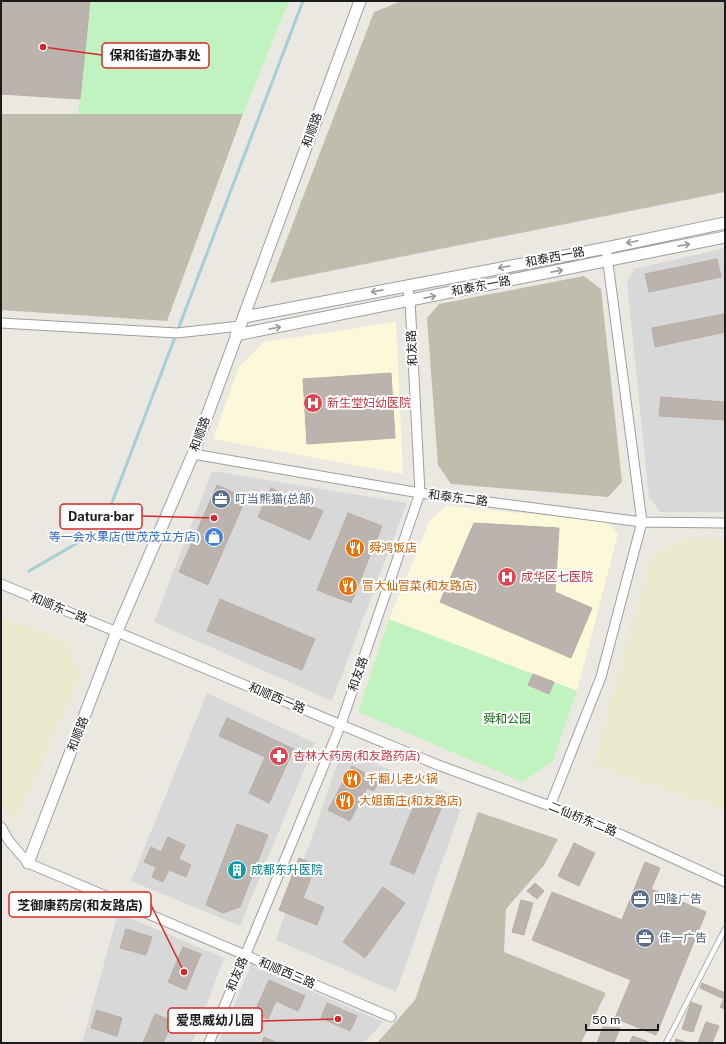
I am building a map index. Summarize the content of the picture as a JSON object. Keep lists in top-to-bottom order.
{
  "streets": {
    "street": [
      "和顺路",
      "和泰西一路",
      "和泰东一路",
      "和友路",
      "和泰东二路",
      "和顺东一路",
      "和顺西一路",
      "二仙桥东二路",
      "和顺西三路"
    ]
  },
  "crossings": [
    ["和顺路", "和泰西一路"],
    ["和顺路", "和泰东一路"],
    ["和顺路", "和泰东二路"],
    ["和顺路", "和顺东一路"],
    ["和顺路", "和顺西一路"],
    ["和顺路", "和顺西三路"],
    ["和泰西一路", "和泰东一路"],
    ["和泰西一路", "和友路"],
    ["和泰东一路", "和友路"],
    ["和友路", "和泰东二路"],
    ["和友路", "和顺西一路"],
    ["和友路", "和顺西三路"],
    ["和顺东一路", "和顺西一路"],
    ["和顺西一路", "二仙桥东二路"]
  ],
  "one_way": ["和泰西一路", "和泰东一路"],
  "parks": ["舜和公园"],
  "places": {
    "other": [
      "保和街道办事处",
      "Datura·bar",
      "芝御康药房(和友路店)",
      "爱思威幼儿园"
    ],
    "hospital": ["新生堂妇幼医院", "成华区七医院"],
    "office": ["叮当熊猫(总部)", "四隆广告", "佳一广告"],
    "shop": ["等一会水果店(世茂茂立方店)"],
    "restaurant": [
      "舜鸿饭店",
      "冒大仙冒菜(和友路店)",
      "千翻儿老火锅",
      "大姐面庄(和友路店)"
    ],
    "pharmacy": ["杏林大药房(和友路药店)"],
    "building": ["成都东升医院"]
  },
  "scale_bar": "50 m"
}
